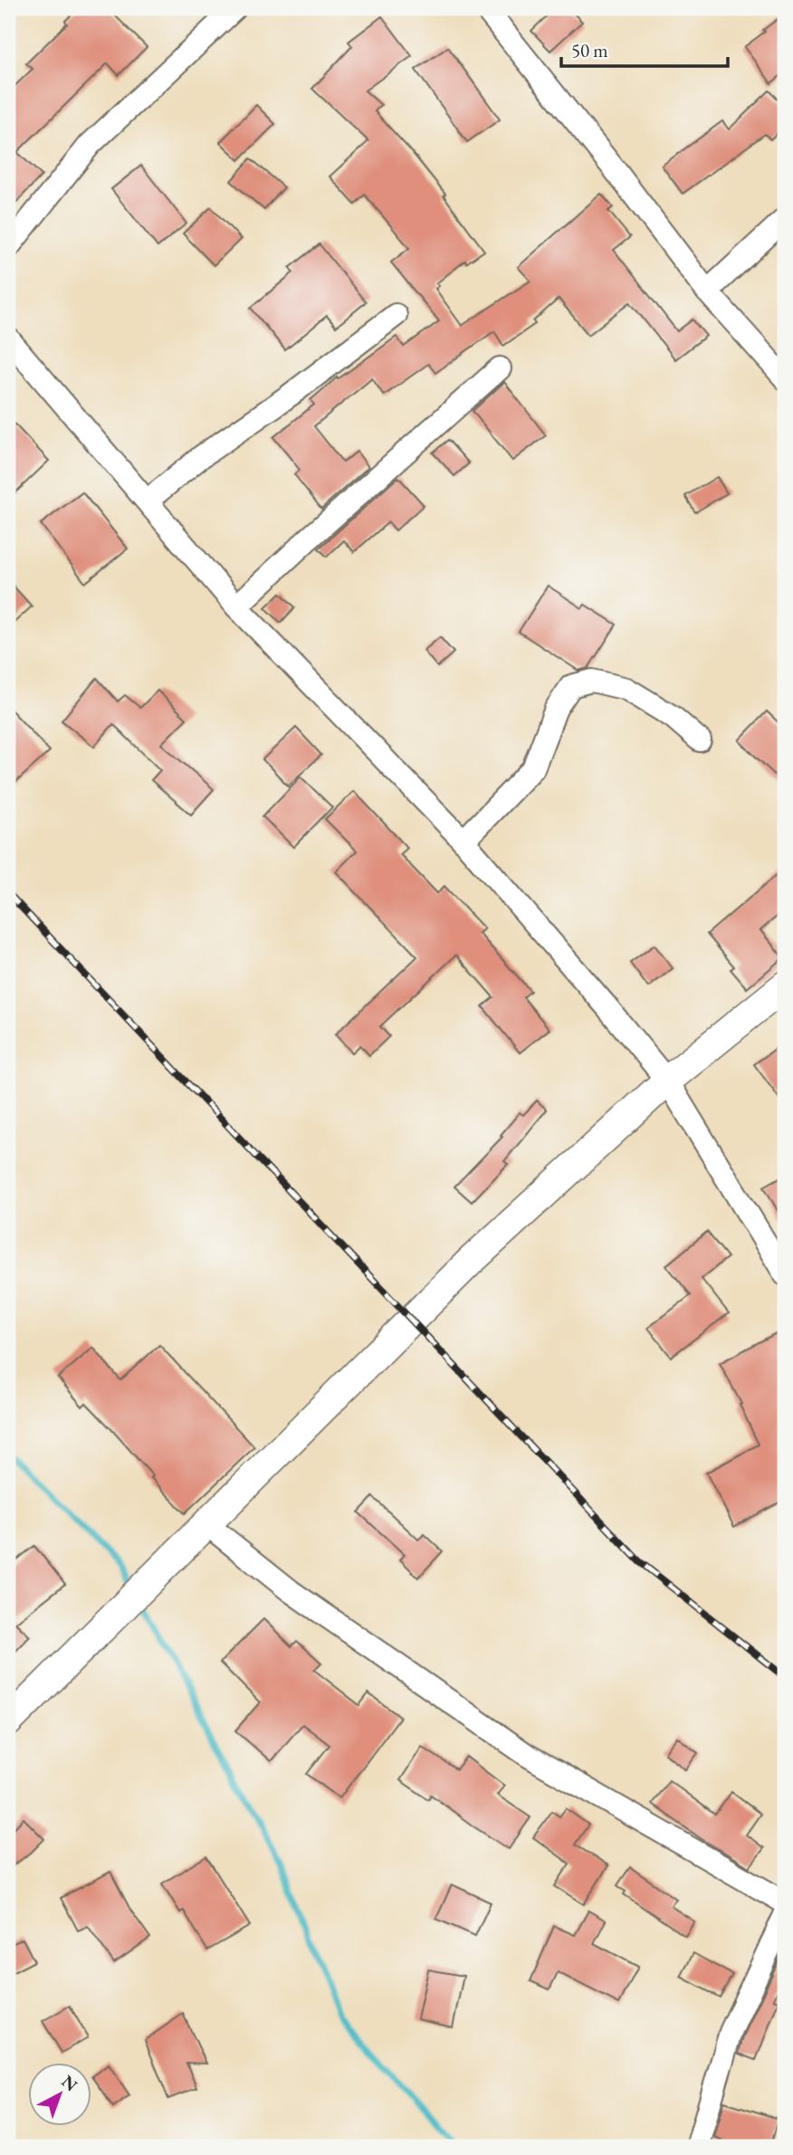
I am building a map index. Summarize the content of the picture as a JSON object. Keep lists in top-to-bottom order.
{
  "scale_bar": "50 m",
  "north": "top right"
}
